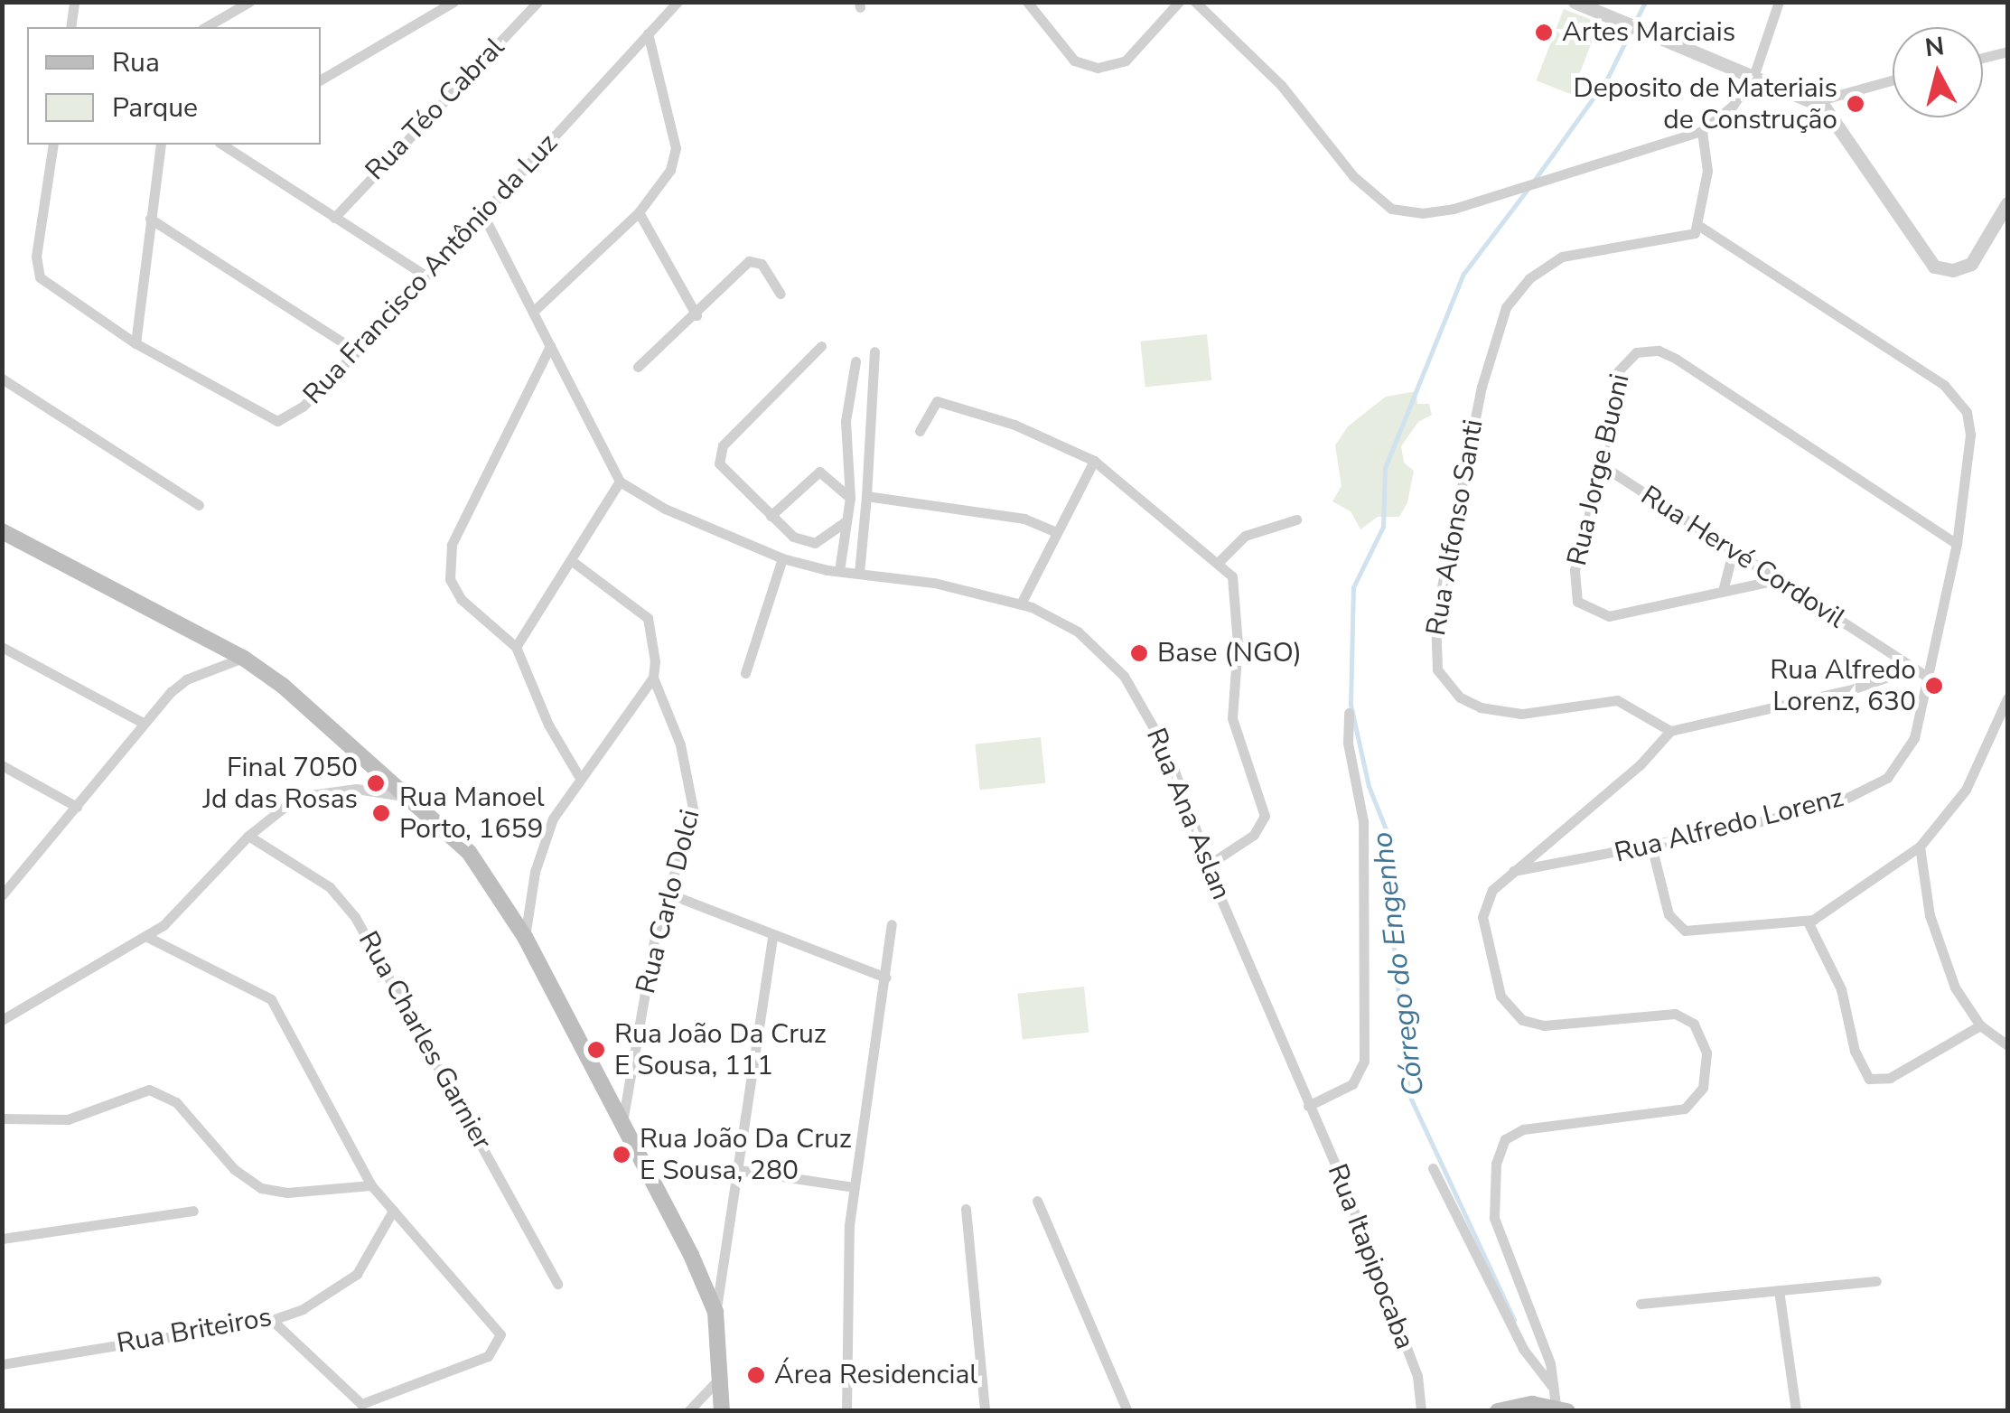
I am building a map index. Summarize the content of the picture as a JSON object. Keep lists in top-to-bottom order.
{
  "streets": {
    "street": [
      "Rua Téo Cabral",
      "Rua Francisco Antônio da Luz",
      "Rua Jorge Buoni",
      "Rua Alfonso Santi",
      "Rua Hervé Cordovil",
      "Rua Ana Aslan",
      "Rua Alfredo Lorenz",
      "Rua Carlo Dolci",
      "Rua Charles Garnier",
      "Rua Itapipocaba",
      "Rua Briteiros"
    ]
  },
  "crossings": [
    ["Rua Jorge Buoni", "Rua Hervé Cordovil"],
    ["Rua Jorge Buoni", "Rua Alfredo Lorenz"],
    ["Rua Alfonso Santi", "Rua Alfredo Lorenz"],
    ["Rua Hervé Cordovil", "Rua Alfredo Lorenz"],
    ["Rua Ana Aslan", "Rua Itapipocaba"]
  ],
  "water": ["Córrego do Engenho"],
  "places": [
    "Artes Marciais",
    "Deposito de Materiais de Construção",
    "Base (NGO)",
    "Rua Alfredo Lorenz, 630",
    "Final 7050 Jd das Rosas",
    "Rua Manoel Porto, 1659",
    "Rua João Da Cruz E Sousa, 111",
    "Rua João Da Cruz E Sousa, 280",
    "Área Residencial"
  ],
  "legend": ["Rua", "Parque"],
  "north": "top"
}
